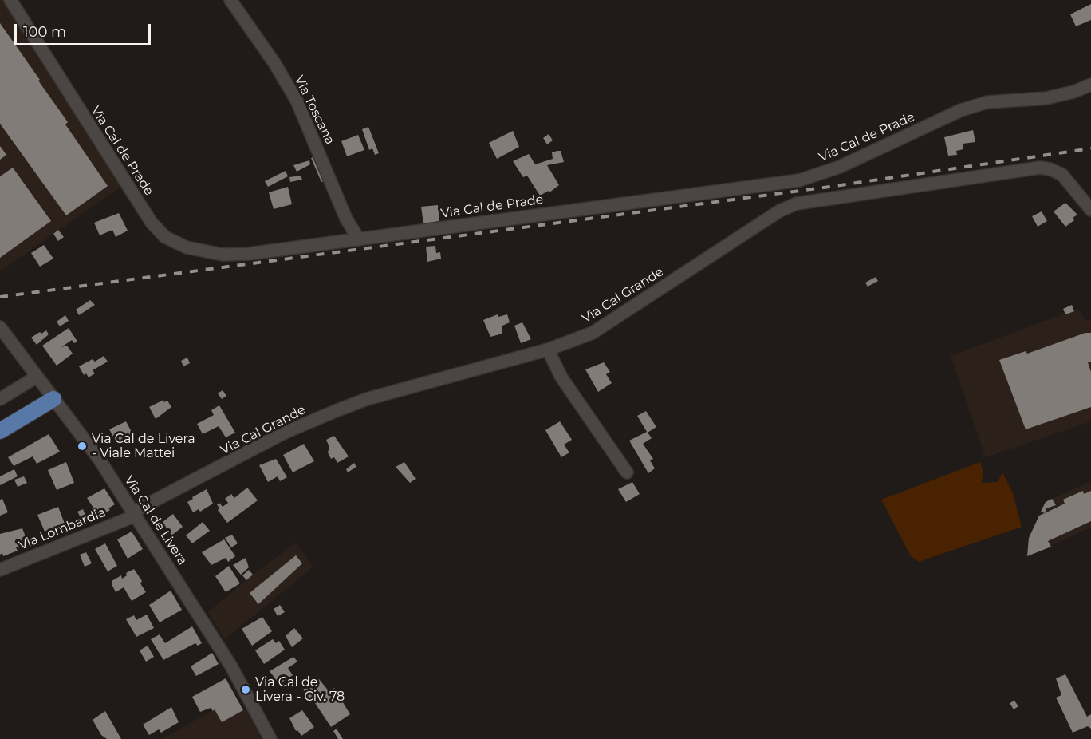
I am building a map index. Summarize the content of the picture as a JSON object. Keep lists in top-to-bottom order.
{
  "streets": {
    "street": [
      "Via Toscana",
      "Via Cal de Prade",
      "Via Cal Grande",
      "Via Cal de Livera",
      "Via Lombardia"
    ]
  },
  "crossings": [
    ["Via Toscana", "Via Cal de Prade"],
    ["Via Cal Grande", "Via Cal de Livera"],
    ["Via Cal Grande", "Via Lombardia"],
    ["Via Cal de Livera", "Via Lombardia"]
  ],
  "places": ["Via Cal de Livera - Viale Mattei", "Via Cal de Livera - Civ. 78"],
  "scale_bar": "100 m"
}
